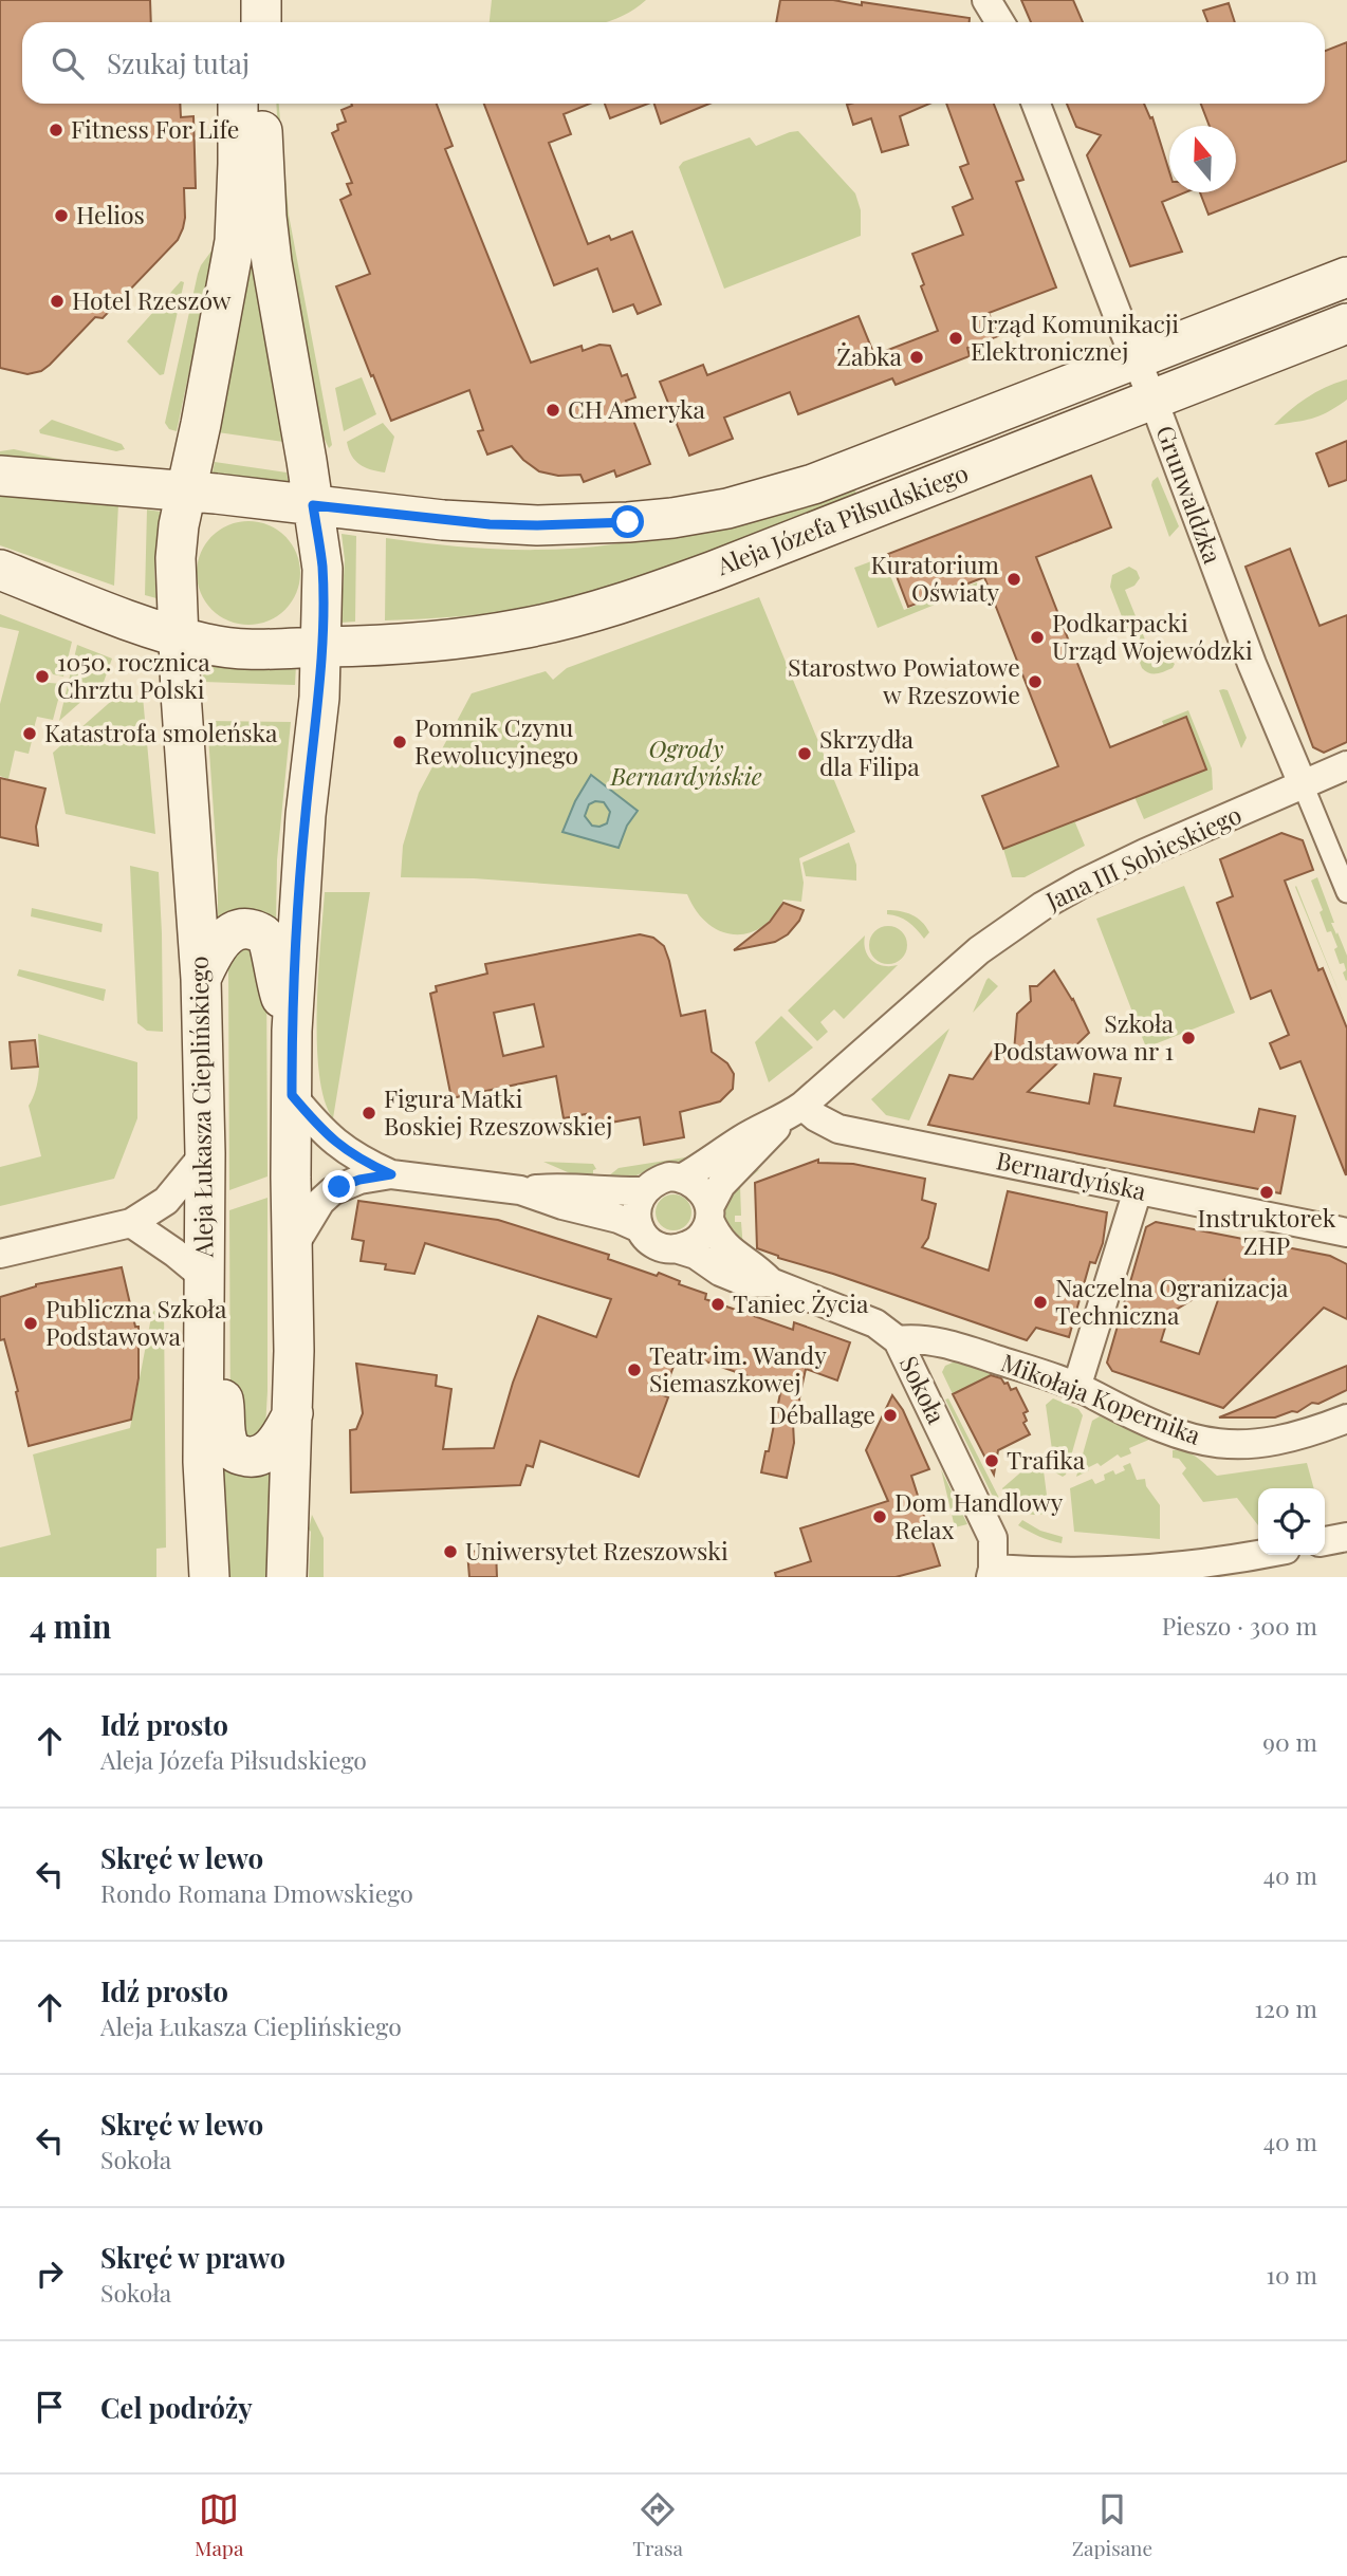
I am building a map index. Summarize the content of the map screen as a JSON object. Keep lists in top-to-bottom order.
{
  "streets": {
    "main road": ["Aleja Józefa Piłsudskiego", "Aleja Łukasza Cieplińskiego"],
    "street": [
      "Grunwaldzka",
      "Jana III Sobieskiego",
      "Bernardyńska",
      "Sokoła",
      "Mikołaja Kopernika"
    ]
  },
  "crossings": [
    ["Grunwaldzka", "Aleja Józefa Piłsudskiego"],
    ["Grunwaldzka", "Jana III Sobieskiego"],
    ["Aleja Józefa Piłsudskiego", "Aleja Łukasza Cieplińskiego"],
    ["Jana III Sobieskiego", "Bernardyńska"],
    ["Jana III Sobieskiego", "Sokoła"],
    ["Sokoła", "Mikołaja Kopernika"]
  ],
  "parks": ["Ogrody Bernardyńskie"],
  "places": [
    "Fitness For Life",
    "Helios",
    "Hotel Rzeszów",
    "Urząd Komunikacji Elektronicznej",
    "Żabka",
    "CH Ameryka",
    "Kuratorium Oświaty",
    "Podkarpacki Urząd Wojewódzki",
    "1050. rocznica Chrztu Polski",
    "Starostwo Powiatowe w Rzeszowie",
    "Katastrofa smoleńska",
    "Pomnik Czynu Rewolucyjnego",
    "Skrzydła dla Filipa",
    "Szkoła Podstawowa nr 1",
    "Figura Matki Boskiej Rzeszowskiej",
    "Instruktorek ZHP",
    "Naczelna Ogranizacja Techniczna",
    "Taniec Życia",
    "Publiczna Szkoła Podstawowa",
    "Teatr im. Wandy Siemaszkowej",
    "Déballage",
    "Trafika",
    "Dom Handlowy Relax",
    "Uniwersytet Rzeszowski"
  ],
  "north": "top",
  "page": {
    "search": "Szukaj tutaj",
    "heading": ["4 min", "Pieszo · 300 m"],
    "list": [
      ["Idź prosto", "Aleja Józefa Piłsudskiego", "90 m"],
      ["Skręć w lewo", "Rondo Romana Dmowskiego", "40 m"],
      ["Idź prosto", "Aleja Łukasza Cieplińskiego", "120 m"],
      ["Skręć w lewo", "Sokoła", "40 m"],
      ["Skręć w prawo", "Sokoła", "10 m"],
      "Cel podróży"
    ],
    "nav": ["Mapa", "Trasa", "Zapisane"]
  }
}
